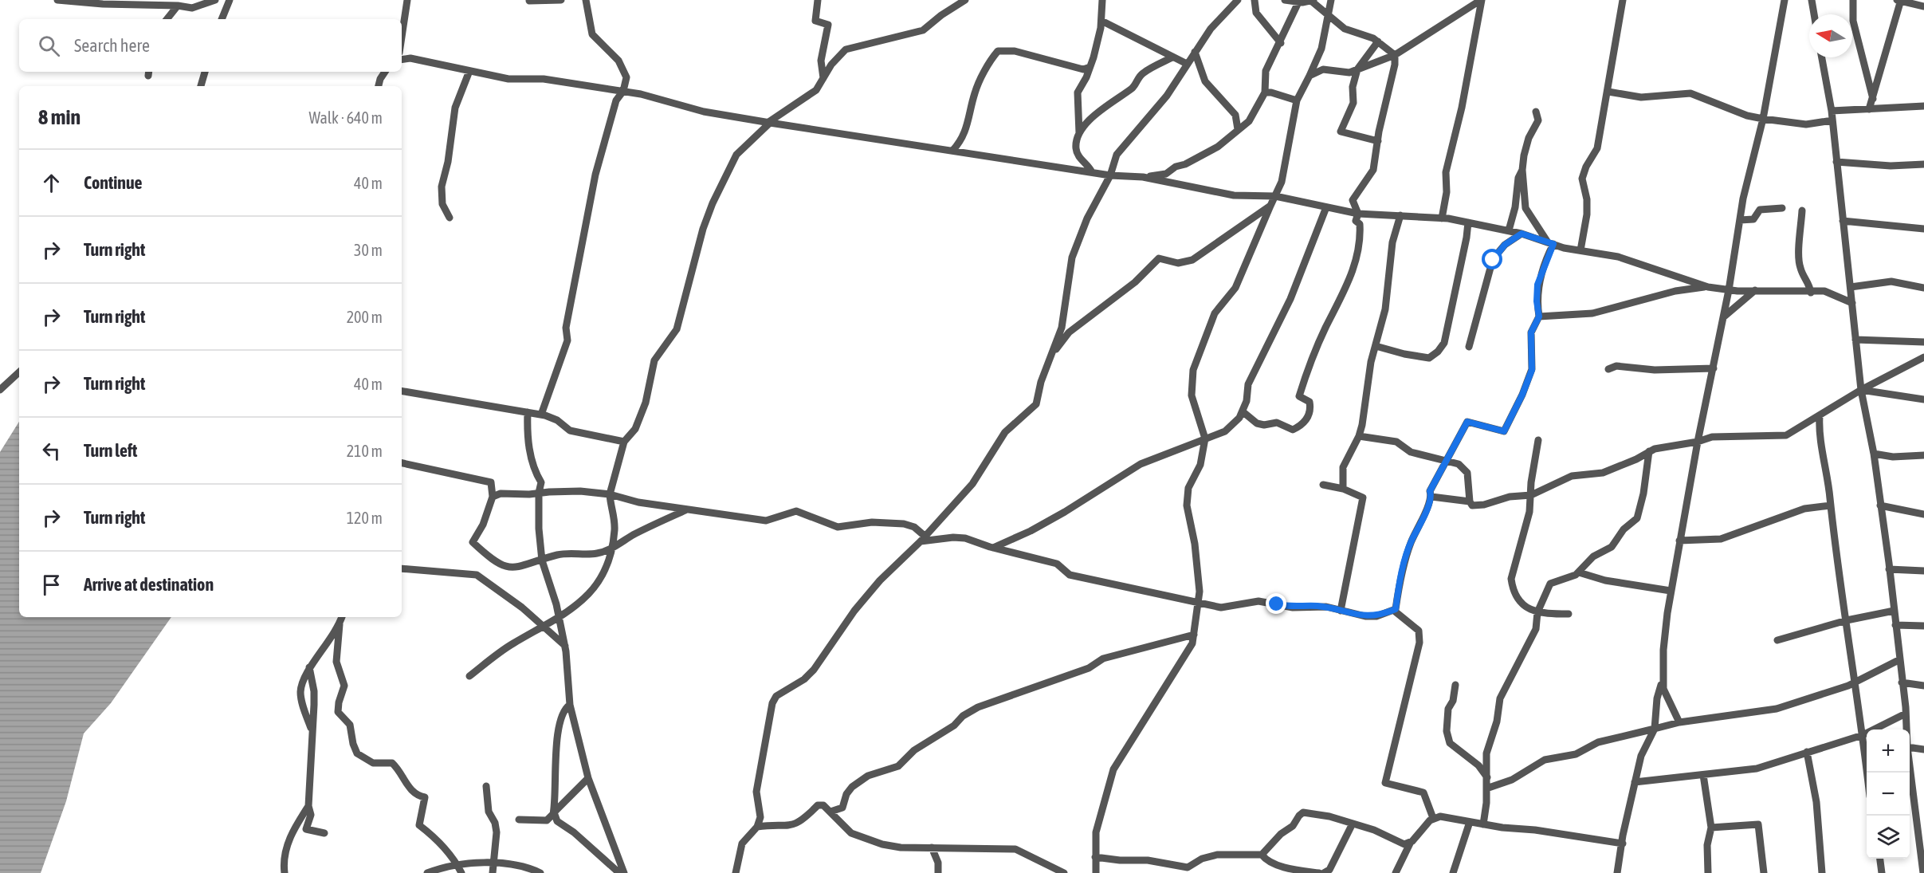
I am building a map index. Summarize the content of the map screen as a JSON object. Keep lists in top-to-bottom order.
{
  "north": "left",
  "page": {
    "search": "Search here",
    "heading": ["8 min", "Walk · 640 m"],
    "list": [
      ["Continue", "40 m"],
      ["Turn right", "30 m"],
      ["Turn right", "200 m"],
      ["Turn right", "40 m"],
      ["Turn left", "210 m"],
      ["Turn right", "120 m"],
      "Arrive at destination"
    ],
    "map_buttons": ["+", "−"]
  }
}
